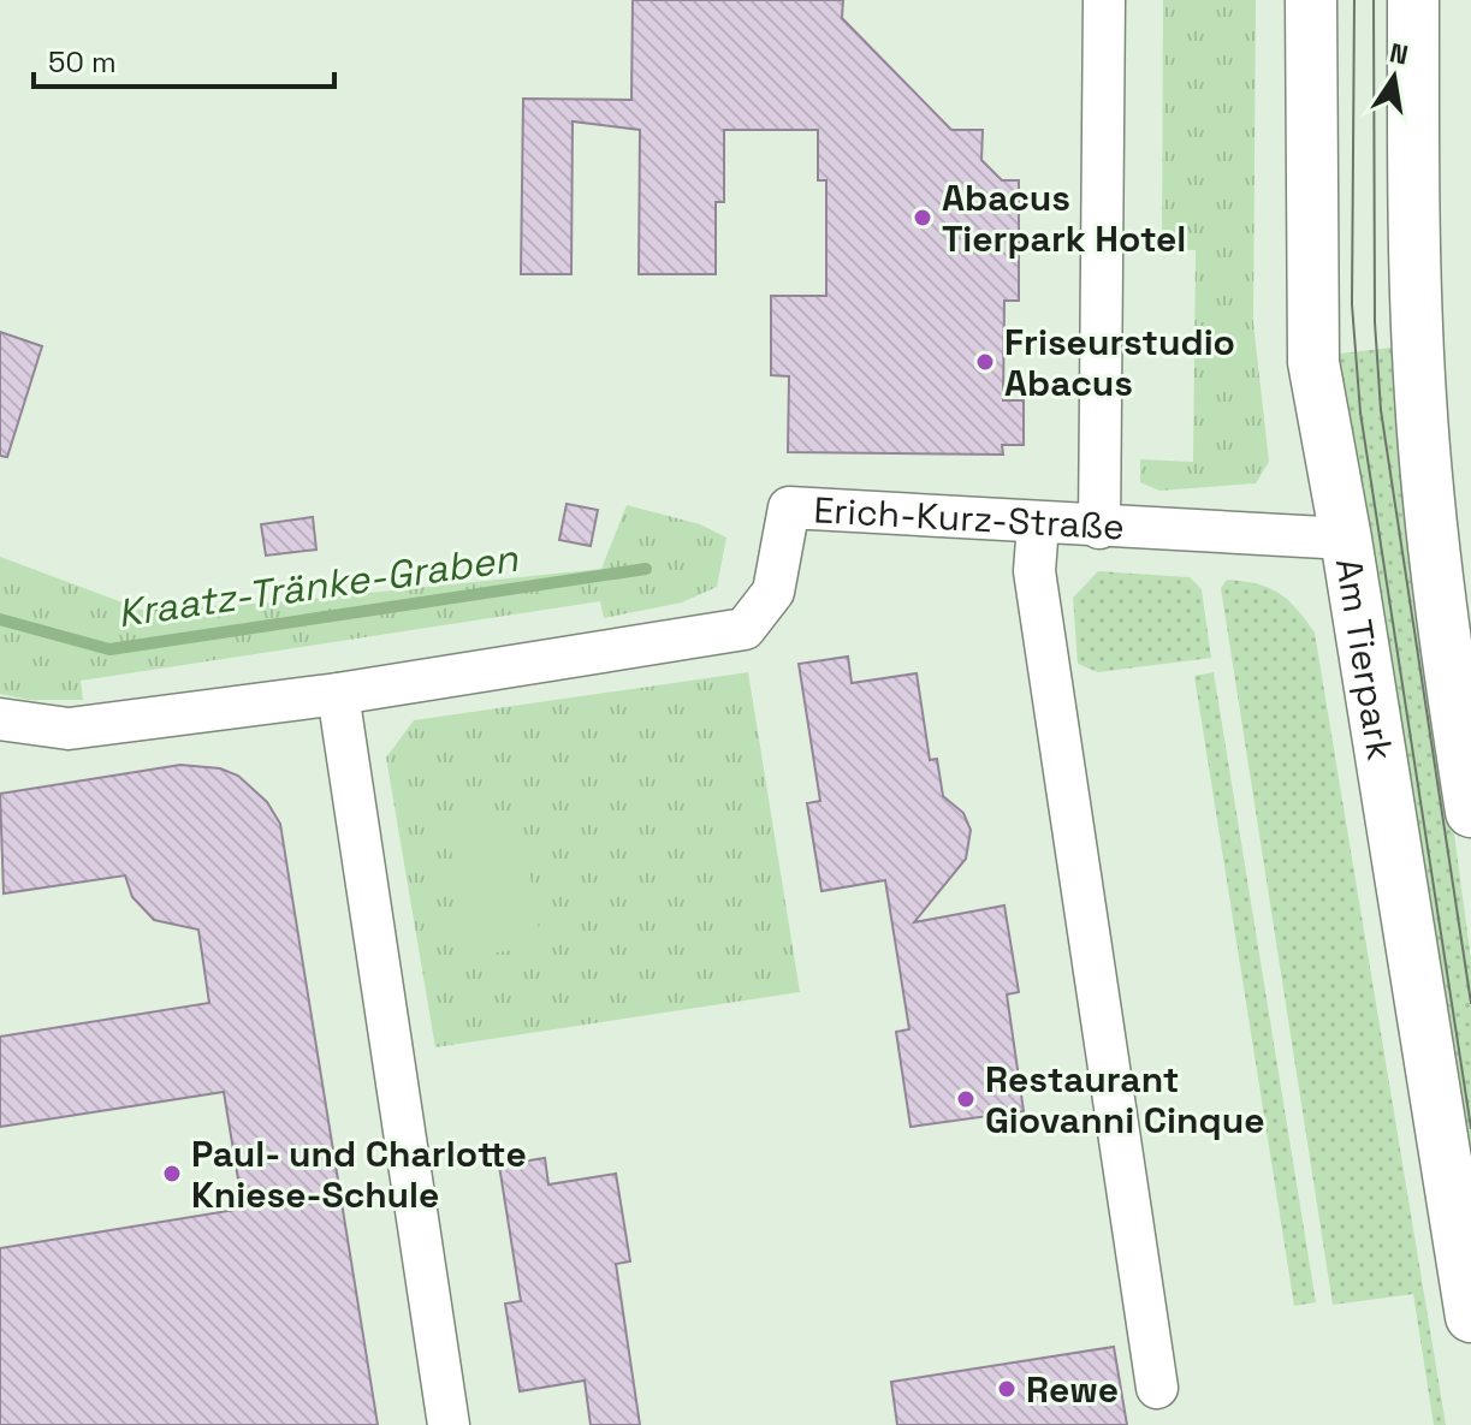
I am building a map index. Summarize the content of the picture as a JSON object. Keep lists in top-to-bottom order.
{
  "streets": {
    "main road": ["Am Tierpark"],
    "street": ["Erich-Kurz-Straße"]
  },
  "crossings": [
    ["Erich-Kurz-Straße", "Am Tierpark"]
  ],
  "water": ["Kraatz-Tränke-Graben"],
  "places": [
    "Abacus Tierpark Hotel",
    "Friseurstudio Abacus",
    "Restaurant Giovanni Cinque",
    "Paul- und Charlotte Kniese-Schule",
    "Rewe"
  ],
  "scale_bar": "50 m",
  "north": "top"
}
